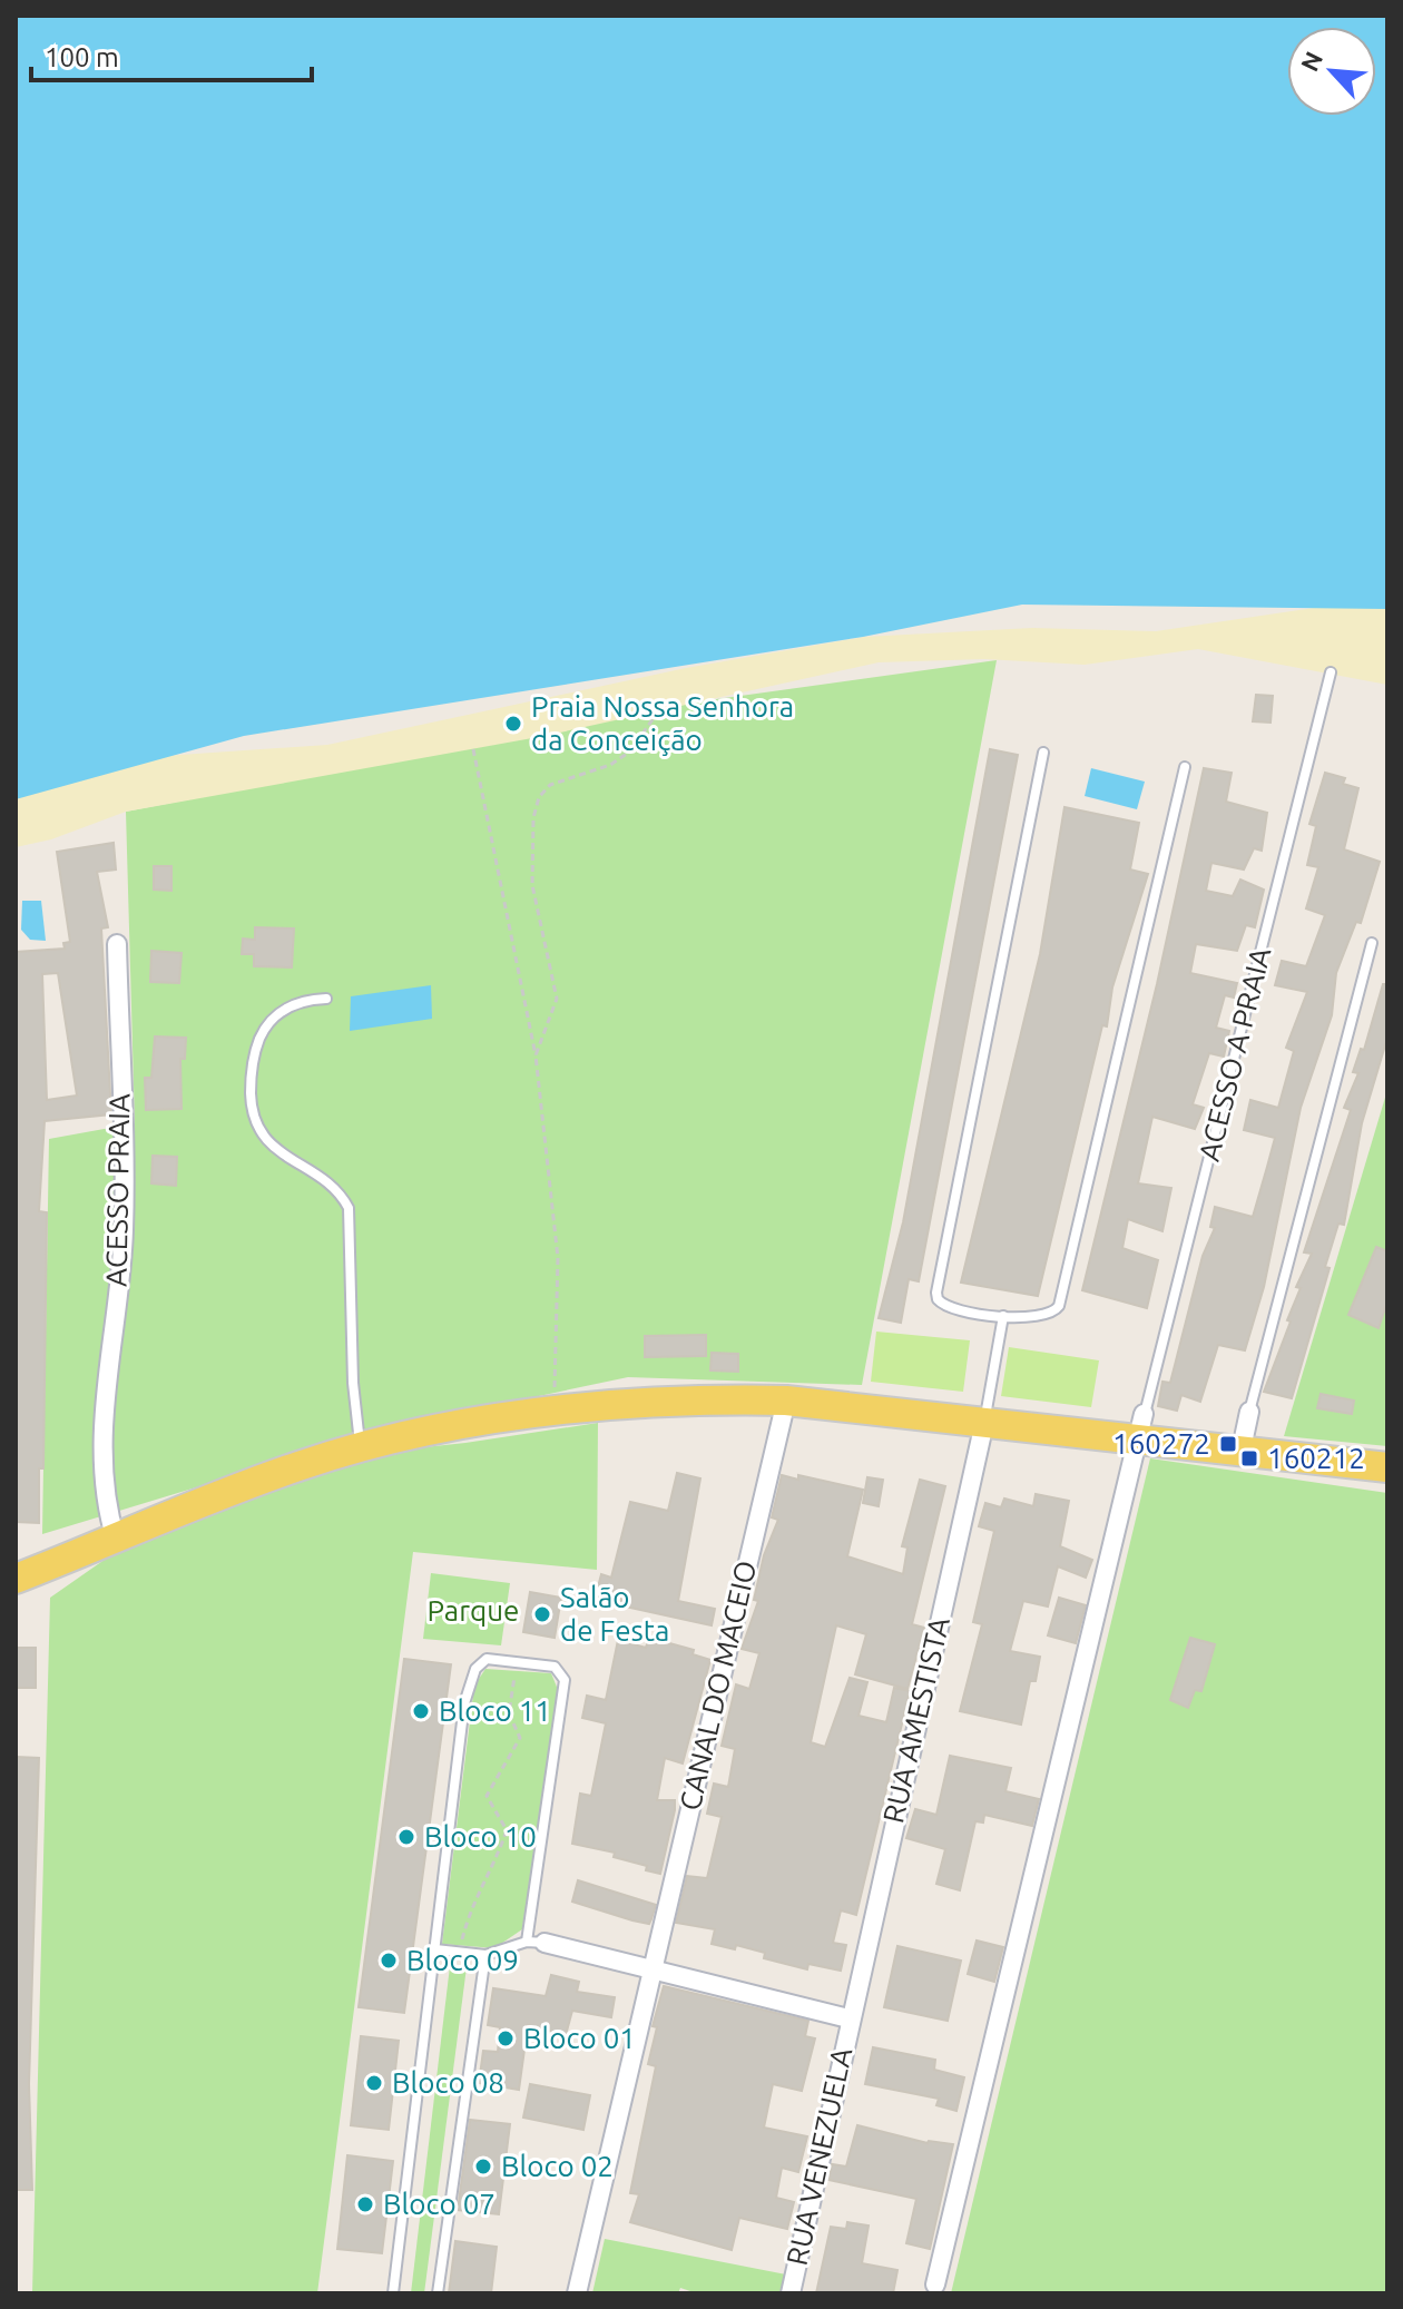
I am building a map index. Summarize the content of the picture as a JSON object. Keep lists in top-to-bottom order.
{
  "streets": {
    "street": [
      "ACESSO PRAIA",
      "CANAL DO MACEIO",
      "RUA AMESTISTA",
      "RUA VENEZUELA"
    ],
    "lane": ["ACESSO A PRAIA"]
  },
  "crossings": [
    ["RUA AMESTISTA", "RUA VENEZUELA"]
  ],
  "parks": ["Parque"],
  "places": {
    "other": [
      "Praia Nossa Senhora da Conceição",
      "Salão de Festa",
      "Bloco 11",
      "Bloco 10",
      "Bloco 09",
      "Bloco 01",
      "Bloco 08",
      "Bloco 02",
      "Bloco 07"
    ],
    "transit": ["160272", "160212"]
  },
  "scale_bar": "100 m",
  "north": "top left"
}
